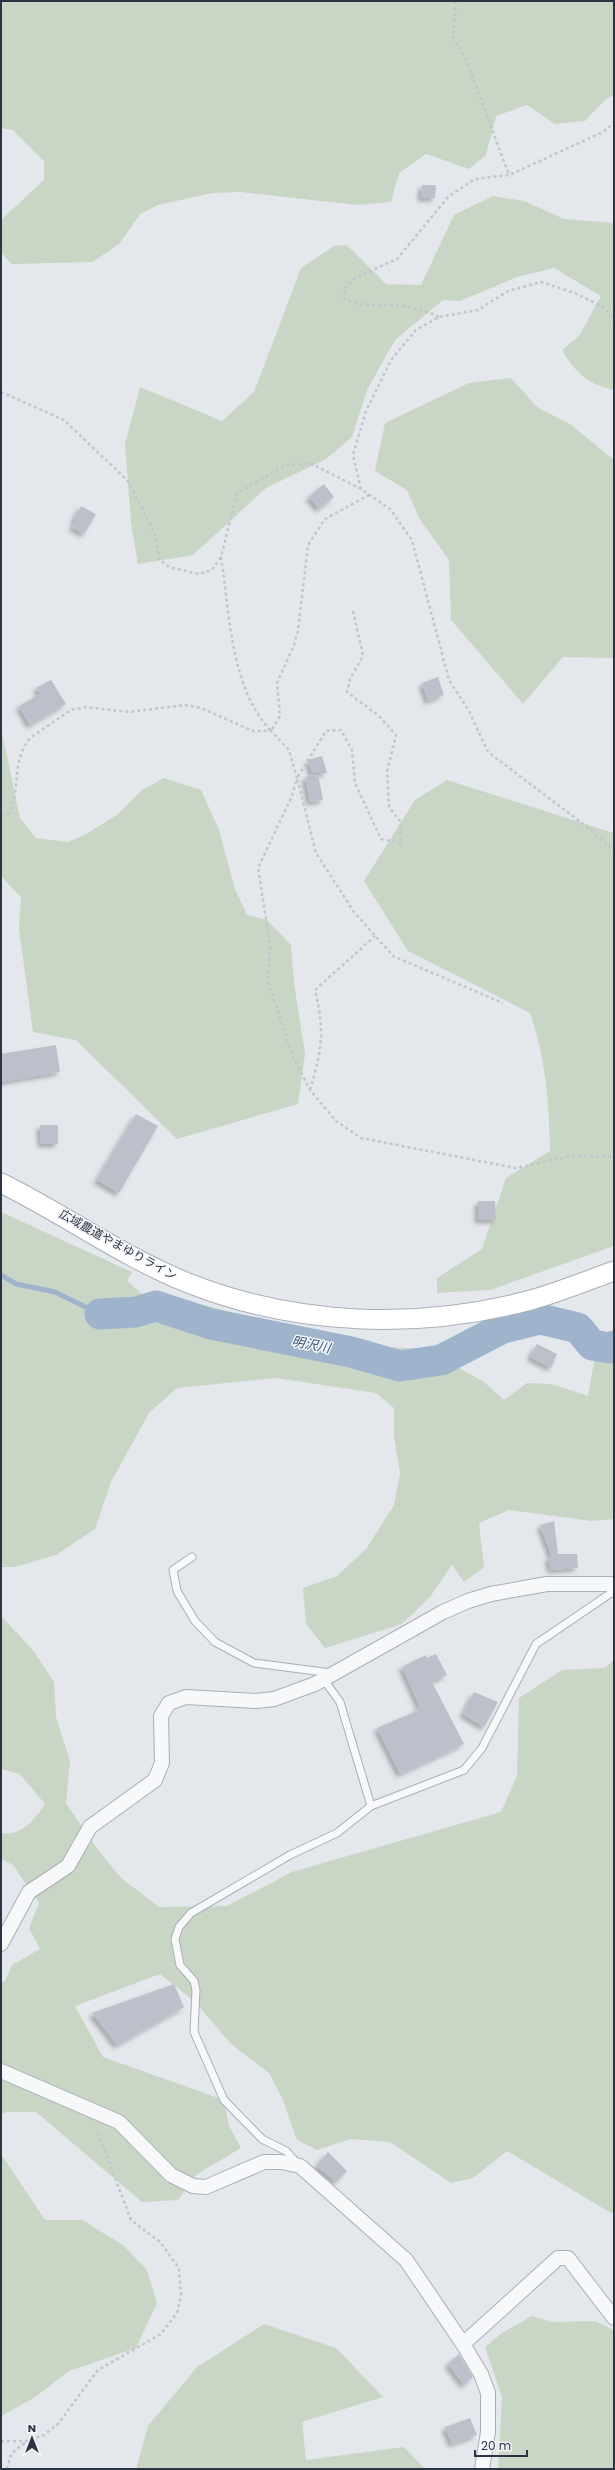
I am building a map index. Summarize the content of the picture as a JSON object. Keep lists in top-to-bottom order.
{
  "streets": {
    "street": ["広域農道やまゆりライン"]
  },
  "water": ["明沢川"],
  "scale_bar": "20 m",
  "north": "top"
}
